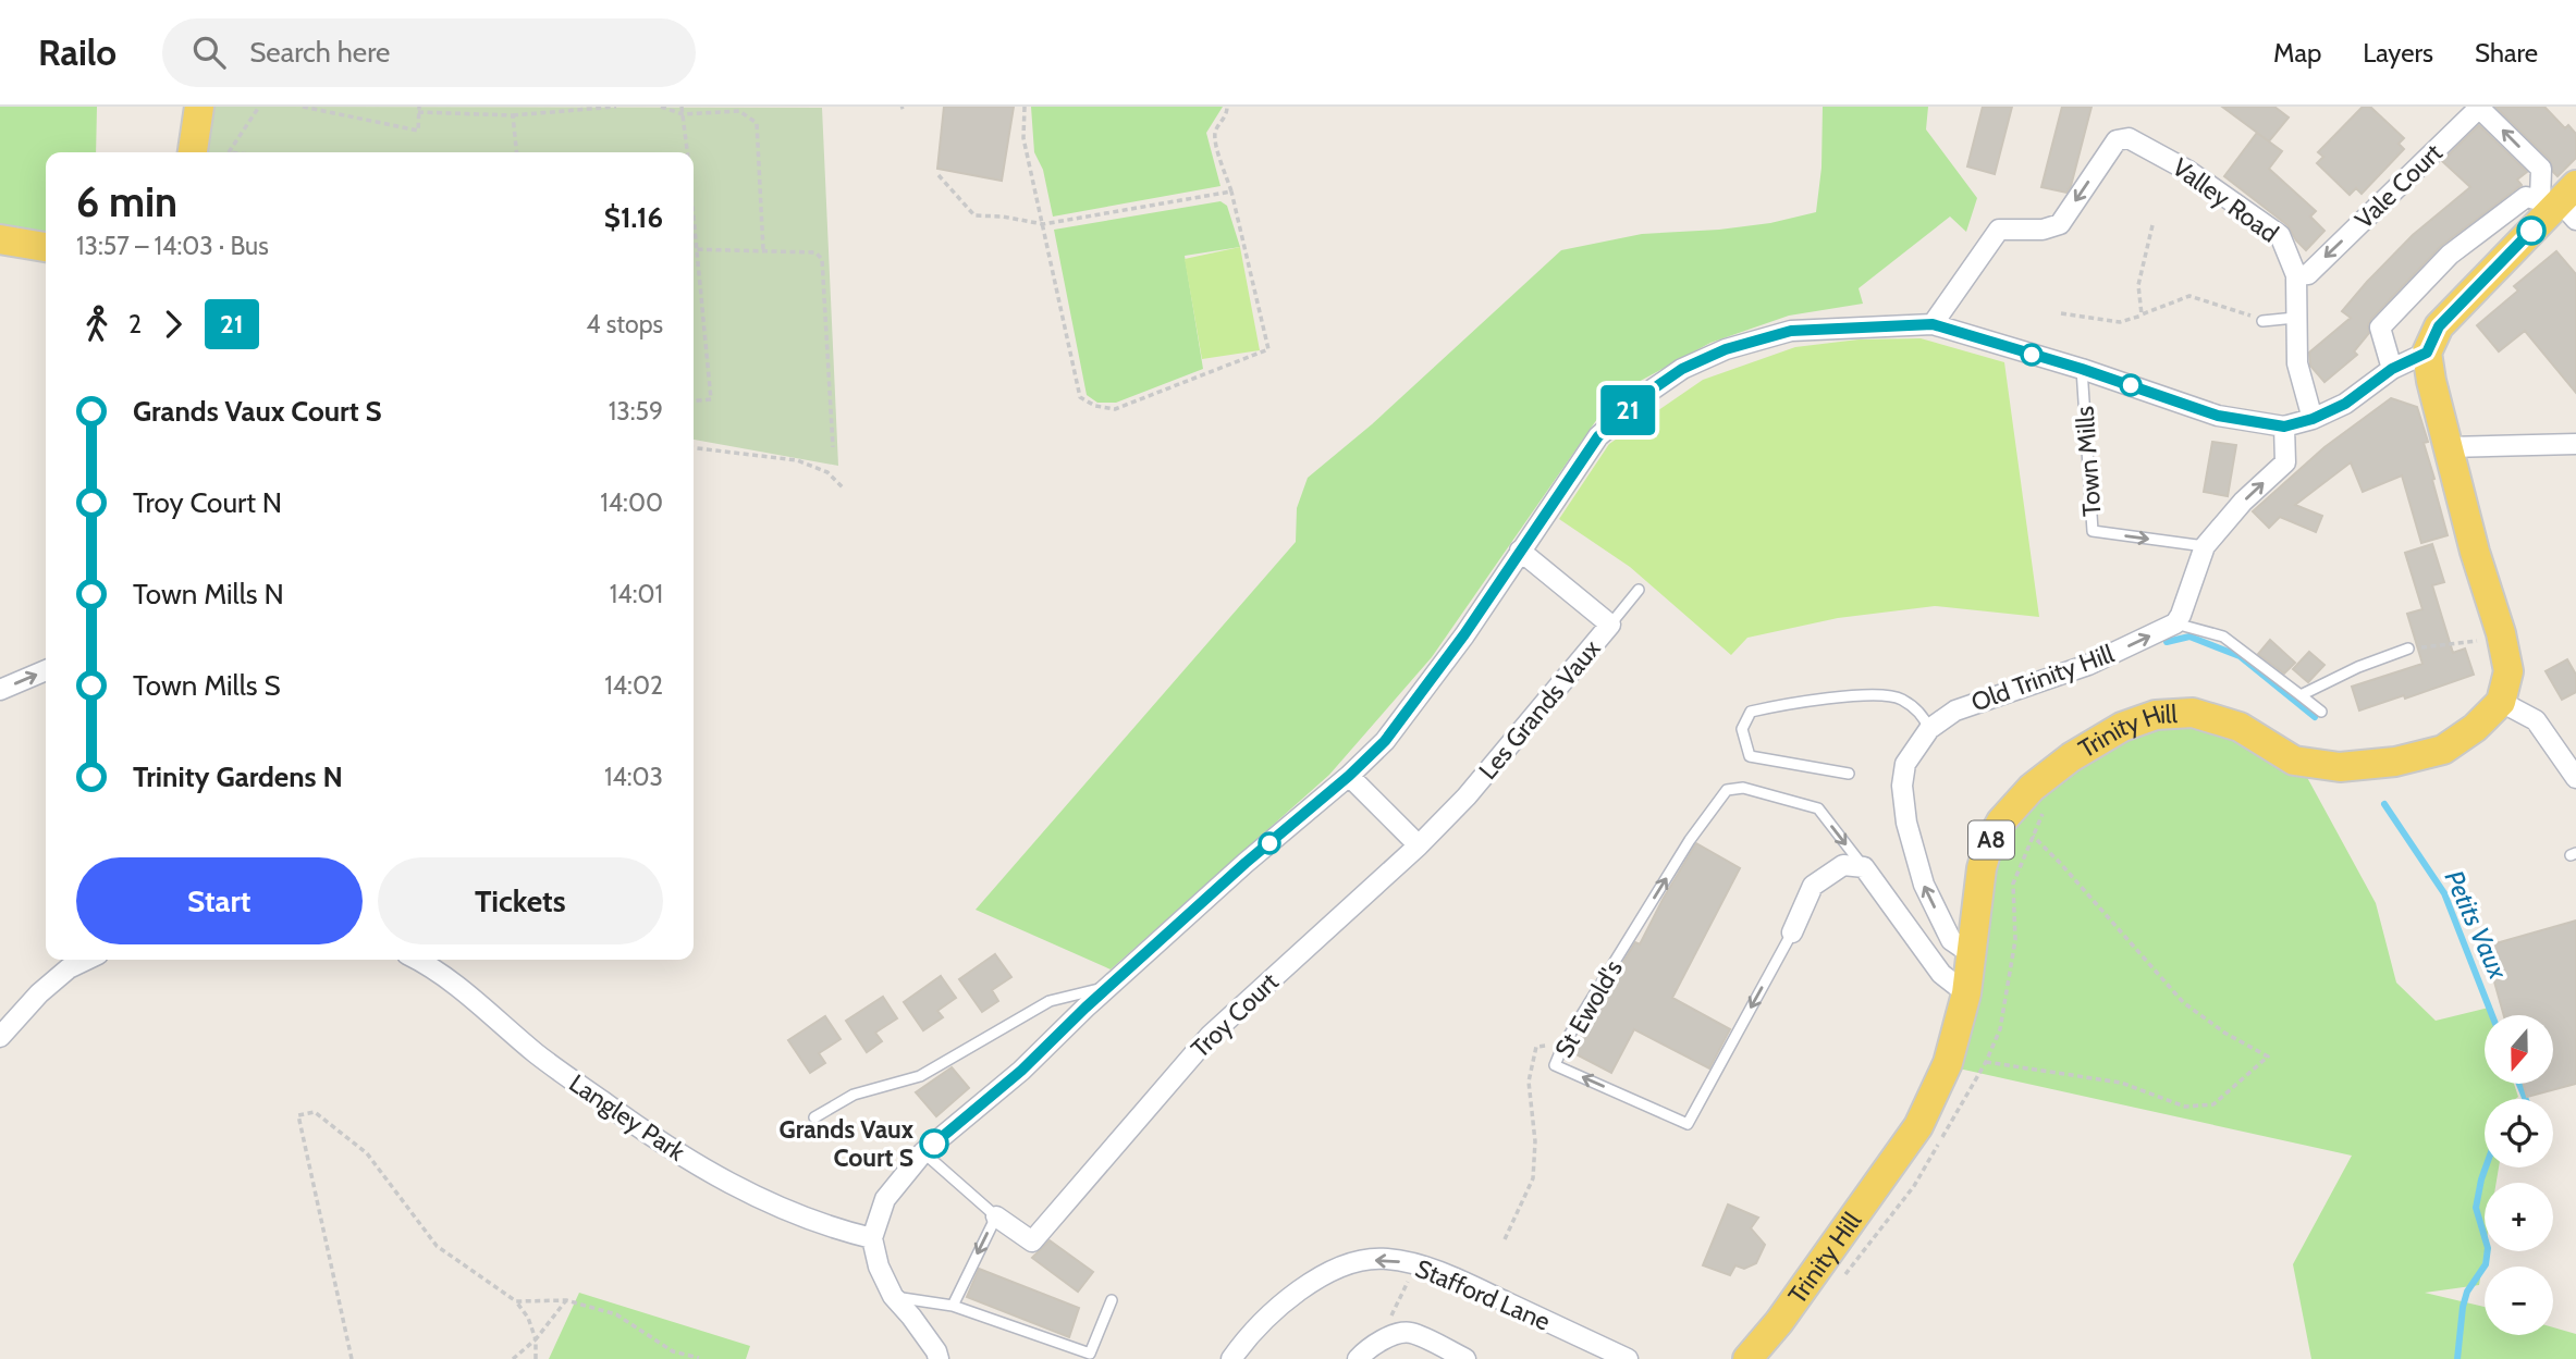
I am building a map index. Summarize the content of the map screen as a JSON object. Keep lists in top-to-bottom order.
{
  "streets": {
    "main road": ["Trinity Hill", "A8"],
    "street": [
      "Vale Court",
      "Valley Road",
      "Old Trinity Hill",
      "Les Grands Vaux",
      "Troy Court",
      "Langley Park",
      "Stafford Lane"
    ],
    "lane": ["Town Mills", "St Ewold's"]
  },
  "crossings": [
    ["Vale Court", "Valley Road"],
    ["Old Trinity Hill", "Trinity Hill"],
    ["Les Grands Vaux", "Troy Court"]
  ],
  "one_way": ["Stafford Lane"],
  "water": ["Petits Vaux"],
  "places": ["Grands Vaux Court S"],
  "lines": ["bus line 21"],
  "north": "bottom",
  "page": {
    "header": "Railo",
    "search": "Search here",
    "nav": ["Map", "Layers", "Share"],
    "on_map": "21",
    "heading": ["6 min", "13:57 – 14:03 · Bus", "$1.16"],
    "legs": ["2", "21", "4 stops"],
    "list": [
      {
        "name": "Grands Vaux Court S",
        "value": "13:59"
      },
      {
        "name": "Troy Court N",
        "value": "14:00"
      },
      {
        "name": "Town Mills N",
        "value": "14:01"
      },
      {
        "name": "Town Mills S",
        "value": "14:02"
      },
      {
        "name": "Trinity Gardens N",
        "value": "14:03"
      }
    ],
    "buttons": ["Start", "Tickets"],
    "map_buttons": ["+", "−"]
  }
}
